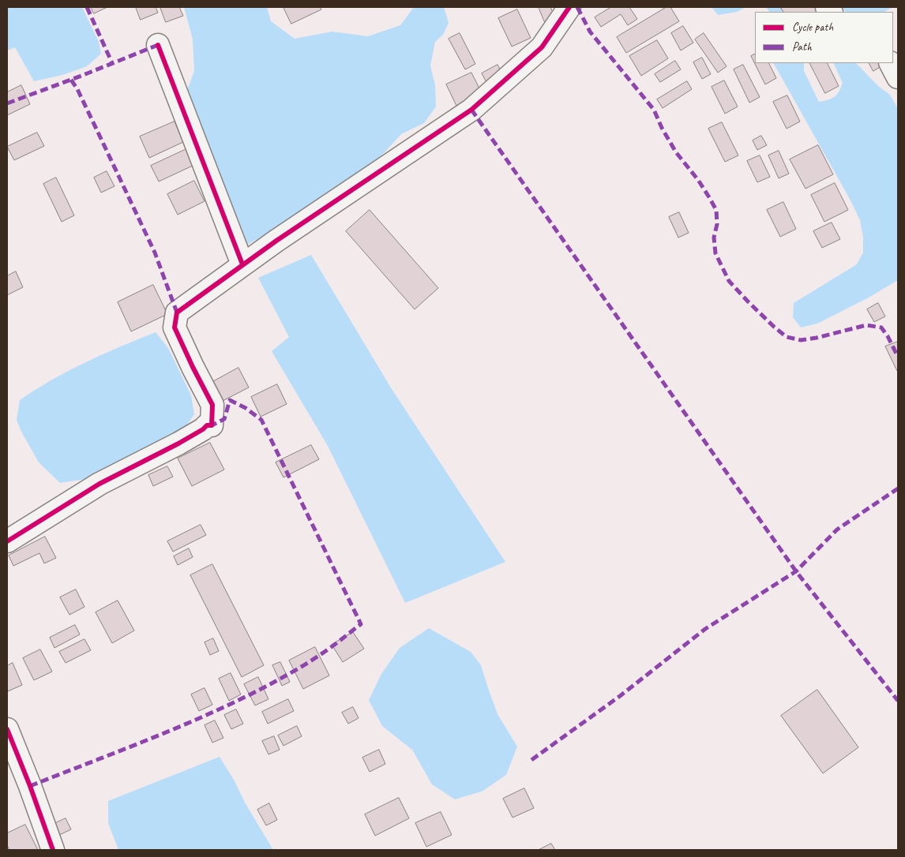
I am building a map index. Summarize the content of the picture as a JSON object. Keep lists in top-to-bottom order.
{
  "legend": ["Cycle path", "Path"]
}
